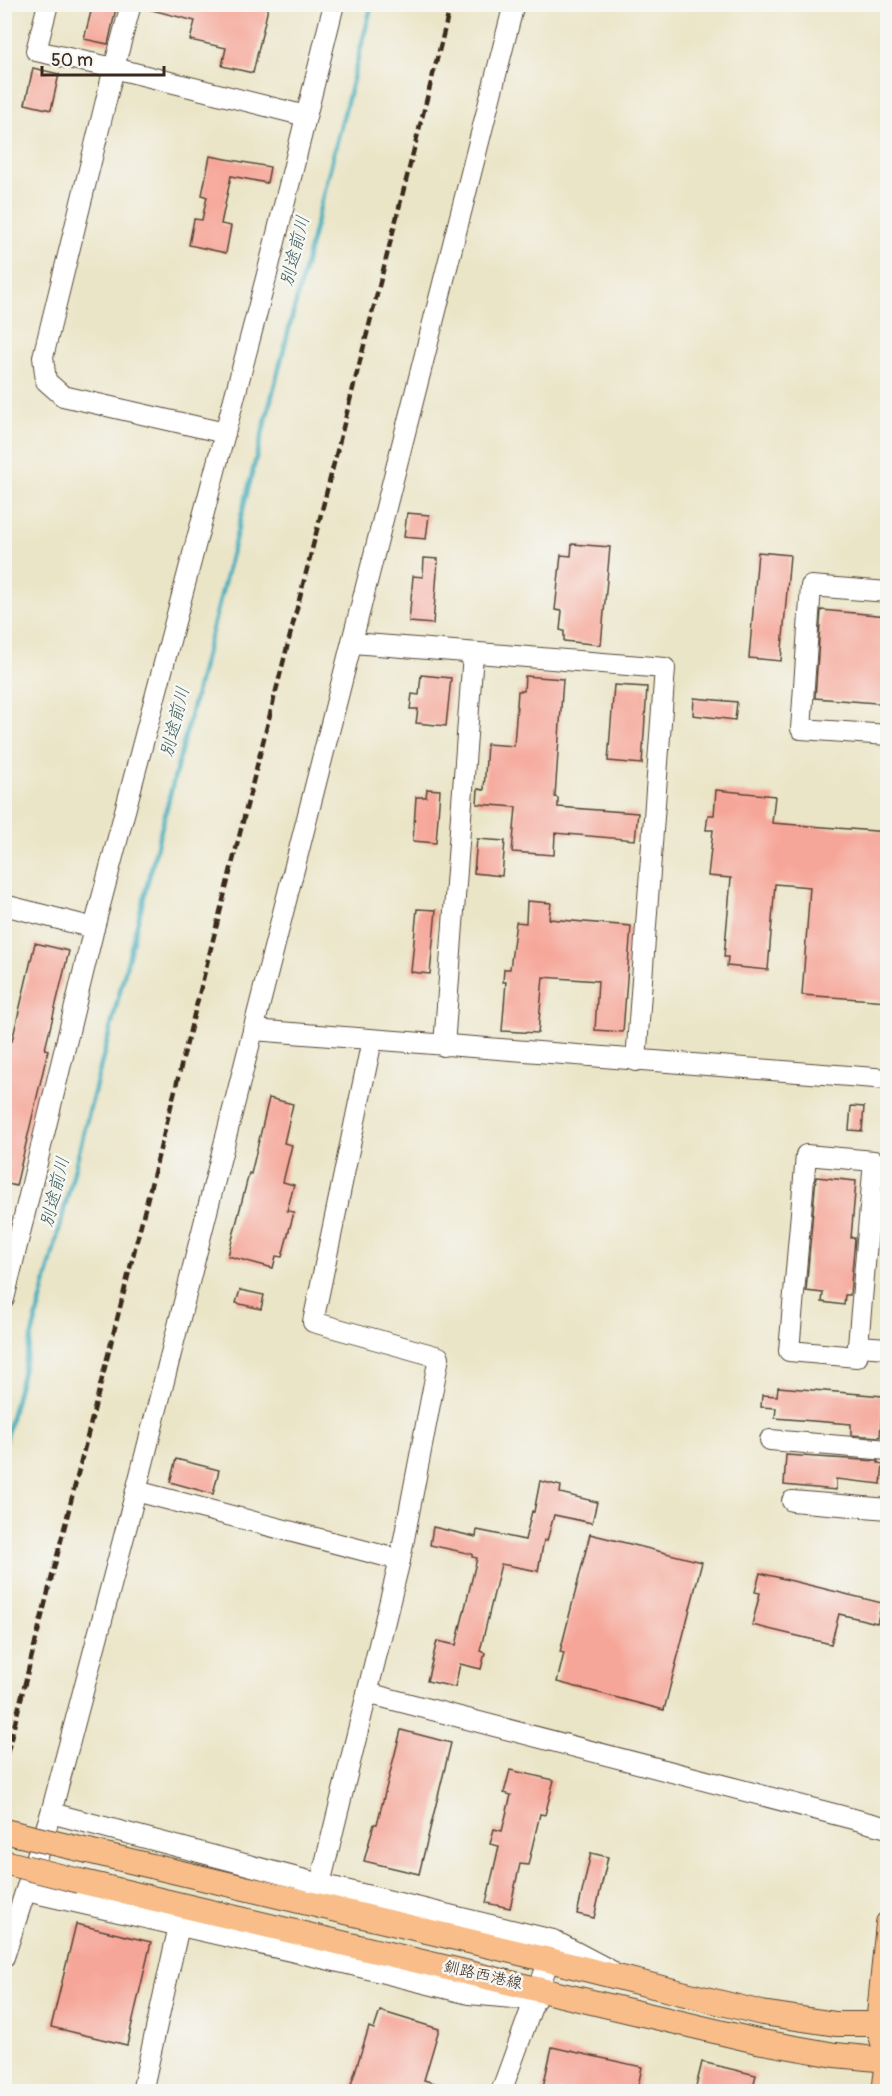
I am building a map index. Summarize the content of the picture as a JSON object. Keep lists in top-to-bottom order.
{
  "streets": {
    "main road": ["釧路西港線"]
  },
  "water": ["別途前川"],
  "scale_bar": "50 m"
}
